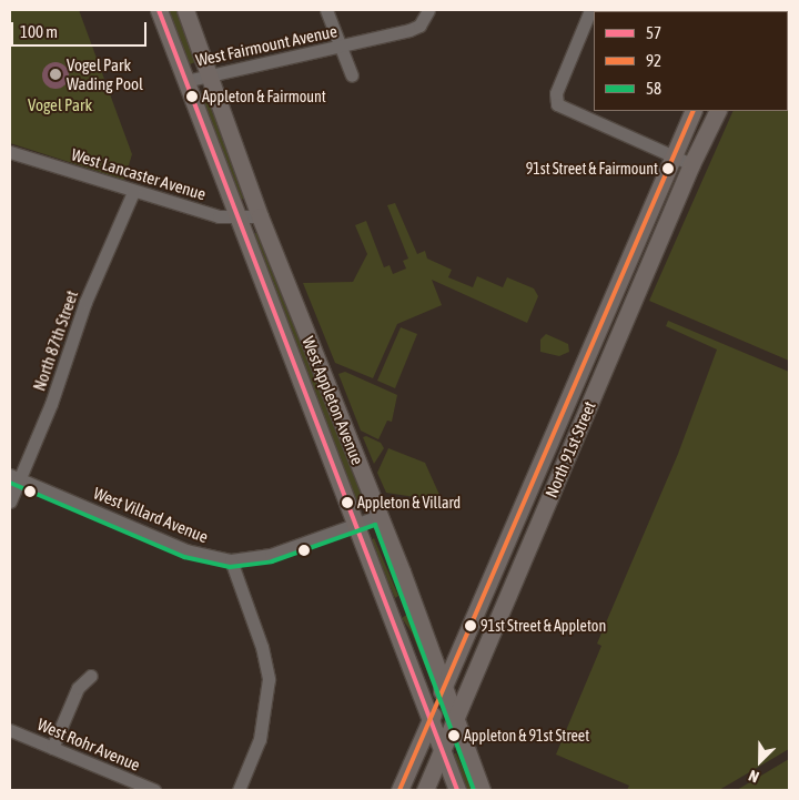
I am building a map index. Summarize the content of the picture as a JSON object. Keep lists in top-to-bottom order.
{
  "streets": {
    "main road": ["West Appleton Avenue", "North 91st Street"],
    "street": [
      "West Fairmount Avenue",
      "West Lancaster Avenue",
      "North 87th Street",
      "West Villard Avenue",
      "West Rohr Avenue"
    ]
  },
  "crossings": [
    ["West Fairmount Avenue", "West Appleton Avenue"],
    ["West Lancaster Avenue", "North 87th Street"],
    ["West Lancaster Avenue", "West Appleton Avenue"],
    ["North 87th Street", "West Villard Avenue"],
    ["West Appleton Avenue", "North 91st Street"],
    ["West Appleton Avenue", "West Villard Avenue"]
  ],
  "parks": ["Vogel Park"],
  "places": [
    "Vogel Park Wading Pool",
    "Appleton & Fairmount",
    "91st Street & Fairmount",
    "Appleton & Villard",
    "91st Street & Appleton",
    "Appleton & 91st Street"
  ],
  "lines": ["transit line 57", "transit line 92", "transit line 58"],
  "legend": ["57", "92", "58"],
  "scale_bar": "100 m",
  "north": "bottom left"
}
